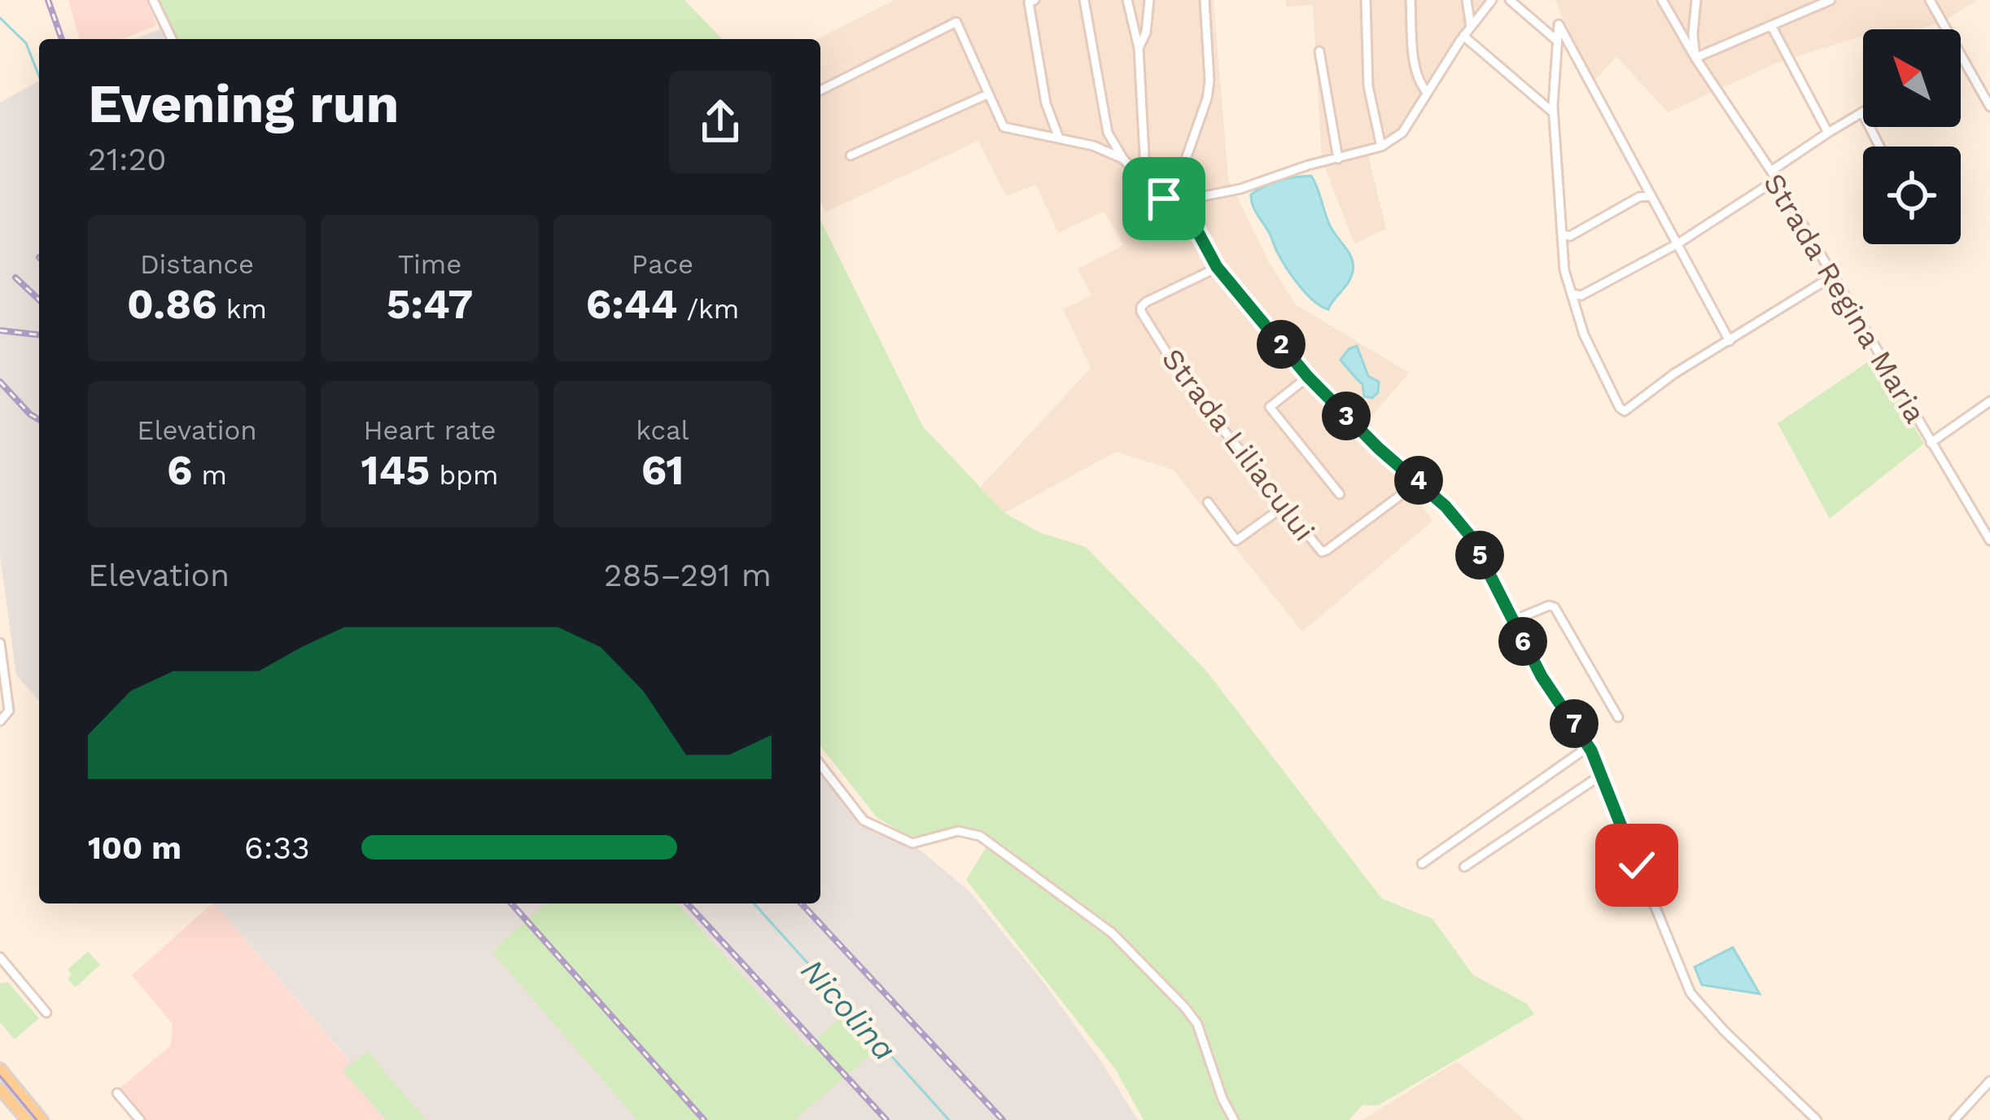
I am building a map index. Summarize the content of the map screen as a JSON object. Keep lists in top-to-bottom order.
{
  "streets": {
    "street": ["Strada Regina Maria", "Strada Liliacului"]
  },
  "water": ["Nicolina"],
  "north": "top left",
  "page": {
    "heading": ["Evening run", "21:20"],
    "stats": [
      ["Distance", "0.86 km"],
      ["Time", "5:47"],
      ["Pace", "6:44 /km"],
      ["Elevation", "6 m"],
      ["Heart rate", "145 bpm"],
      ["kcal", "61"]
    ],
    "pins": [
      "2",
      "3",
      "4",
      "5",
      "6",
      "7"
    ],
    "chart": ["Elevation", "285–291 m"],
    "list": [
      {
        "name": "100 m",
        "note": "6:33"
      }
    ]
  }
}
